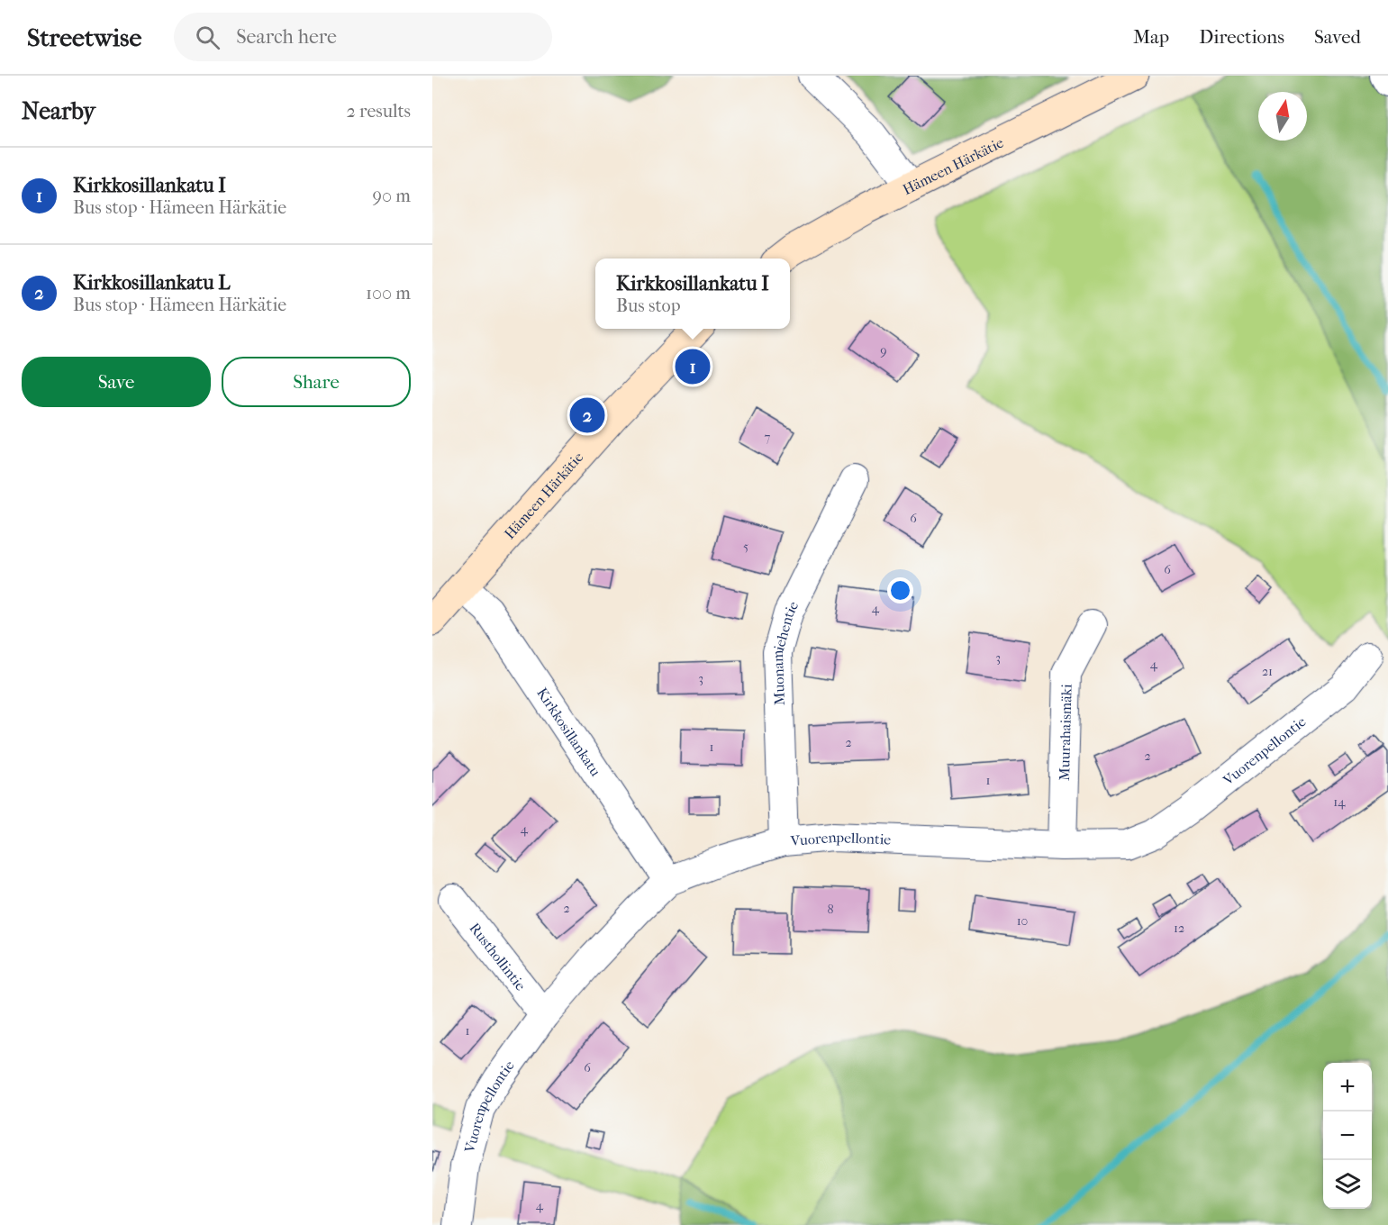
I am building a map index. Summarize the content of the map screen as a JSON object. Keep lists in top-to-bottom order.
{
  "streets": {
    "main road": ["Hämeen Härkätie"],
    "street": [
      "Muonamiehentie",
      "Kirkkosillankatu",
      "Muurahaismäki",
      "Vuorenpellontie",
      "Rusthollintie"
    ]
  },
  "crossings": [
    ["Hämeen Härkätie", "Kirkkosillankatu"],
    ["Muonamiehentie", "Vuorenpellontie"],
    ["Kirkkosillankatu", "Vuorenpellontie"],
    ["Muurahaismäki", "Vuorenpellontie"],
    ["Vuorenpellontie", "Rusthollintie"]
  ],
  "house_numbers": [
    "9",
    "7",
    "6",
    "5",
    "6",
    "4",
    "3",
    "4",
    "21",
    "3",
    "2",
    "1",
    "2",
    "1",
    "14",
    "4",
    "2",
    "8",
    "10",
    "12",
    "1",
    "6",
    "4"
  ],
  "north": "top",
  "page": {
    "header": "Streetwise",
    "search": "Search here",
    "nav": ["Map", "Directions", "Saved"],
    "heading": ["Nearby", "2 results"],
    "list": [
      {
        "mark": "1",
        "name": "Kirkkosillankatu I",
        "note": "Bus stop · Hämeen Härkätie",
        "value": "90 m"
      },
      {
        "mark": "2",
        "name": "Kirkkosillankatu L",
        "note": "Bus stop · Hämeen Härkätie",
        "value": "100 m"
      }
    ],
    "popup": ["Kirkkosillankatu I", "Bus stop"],
    "buttons": ["Save", "Share"],
    "pins": ["1", "2"],
    "map_buttons": ["+", "−"]
  }
}
